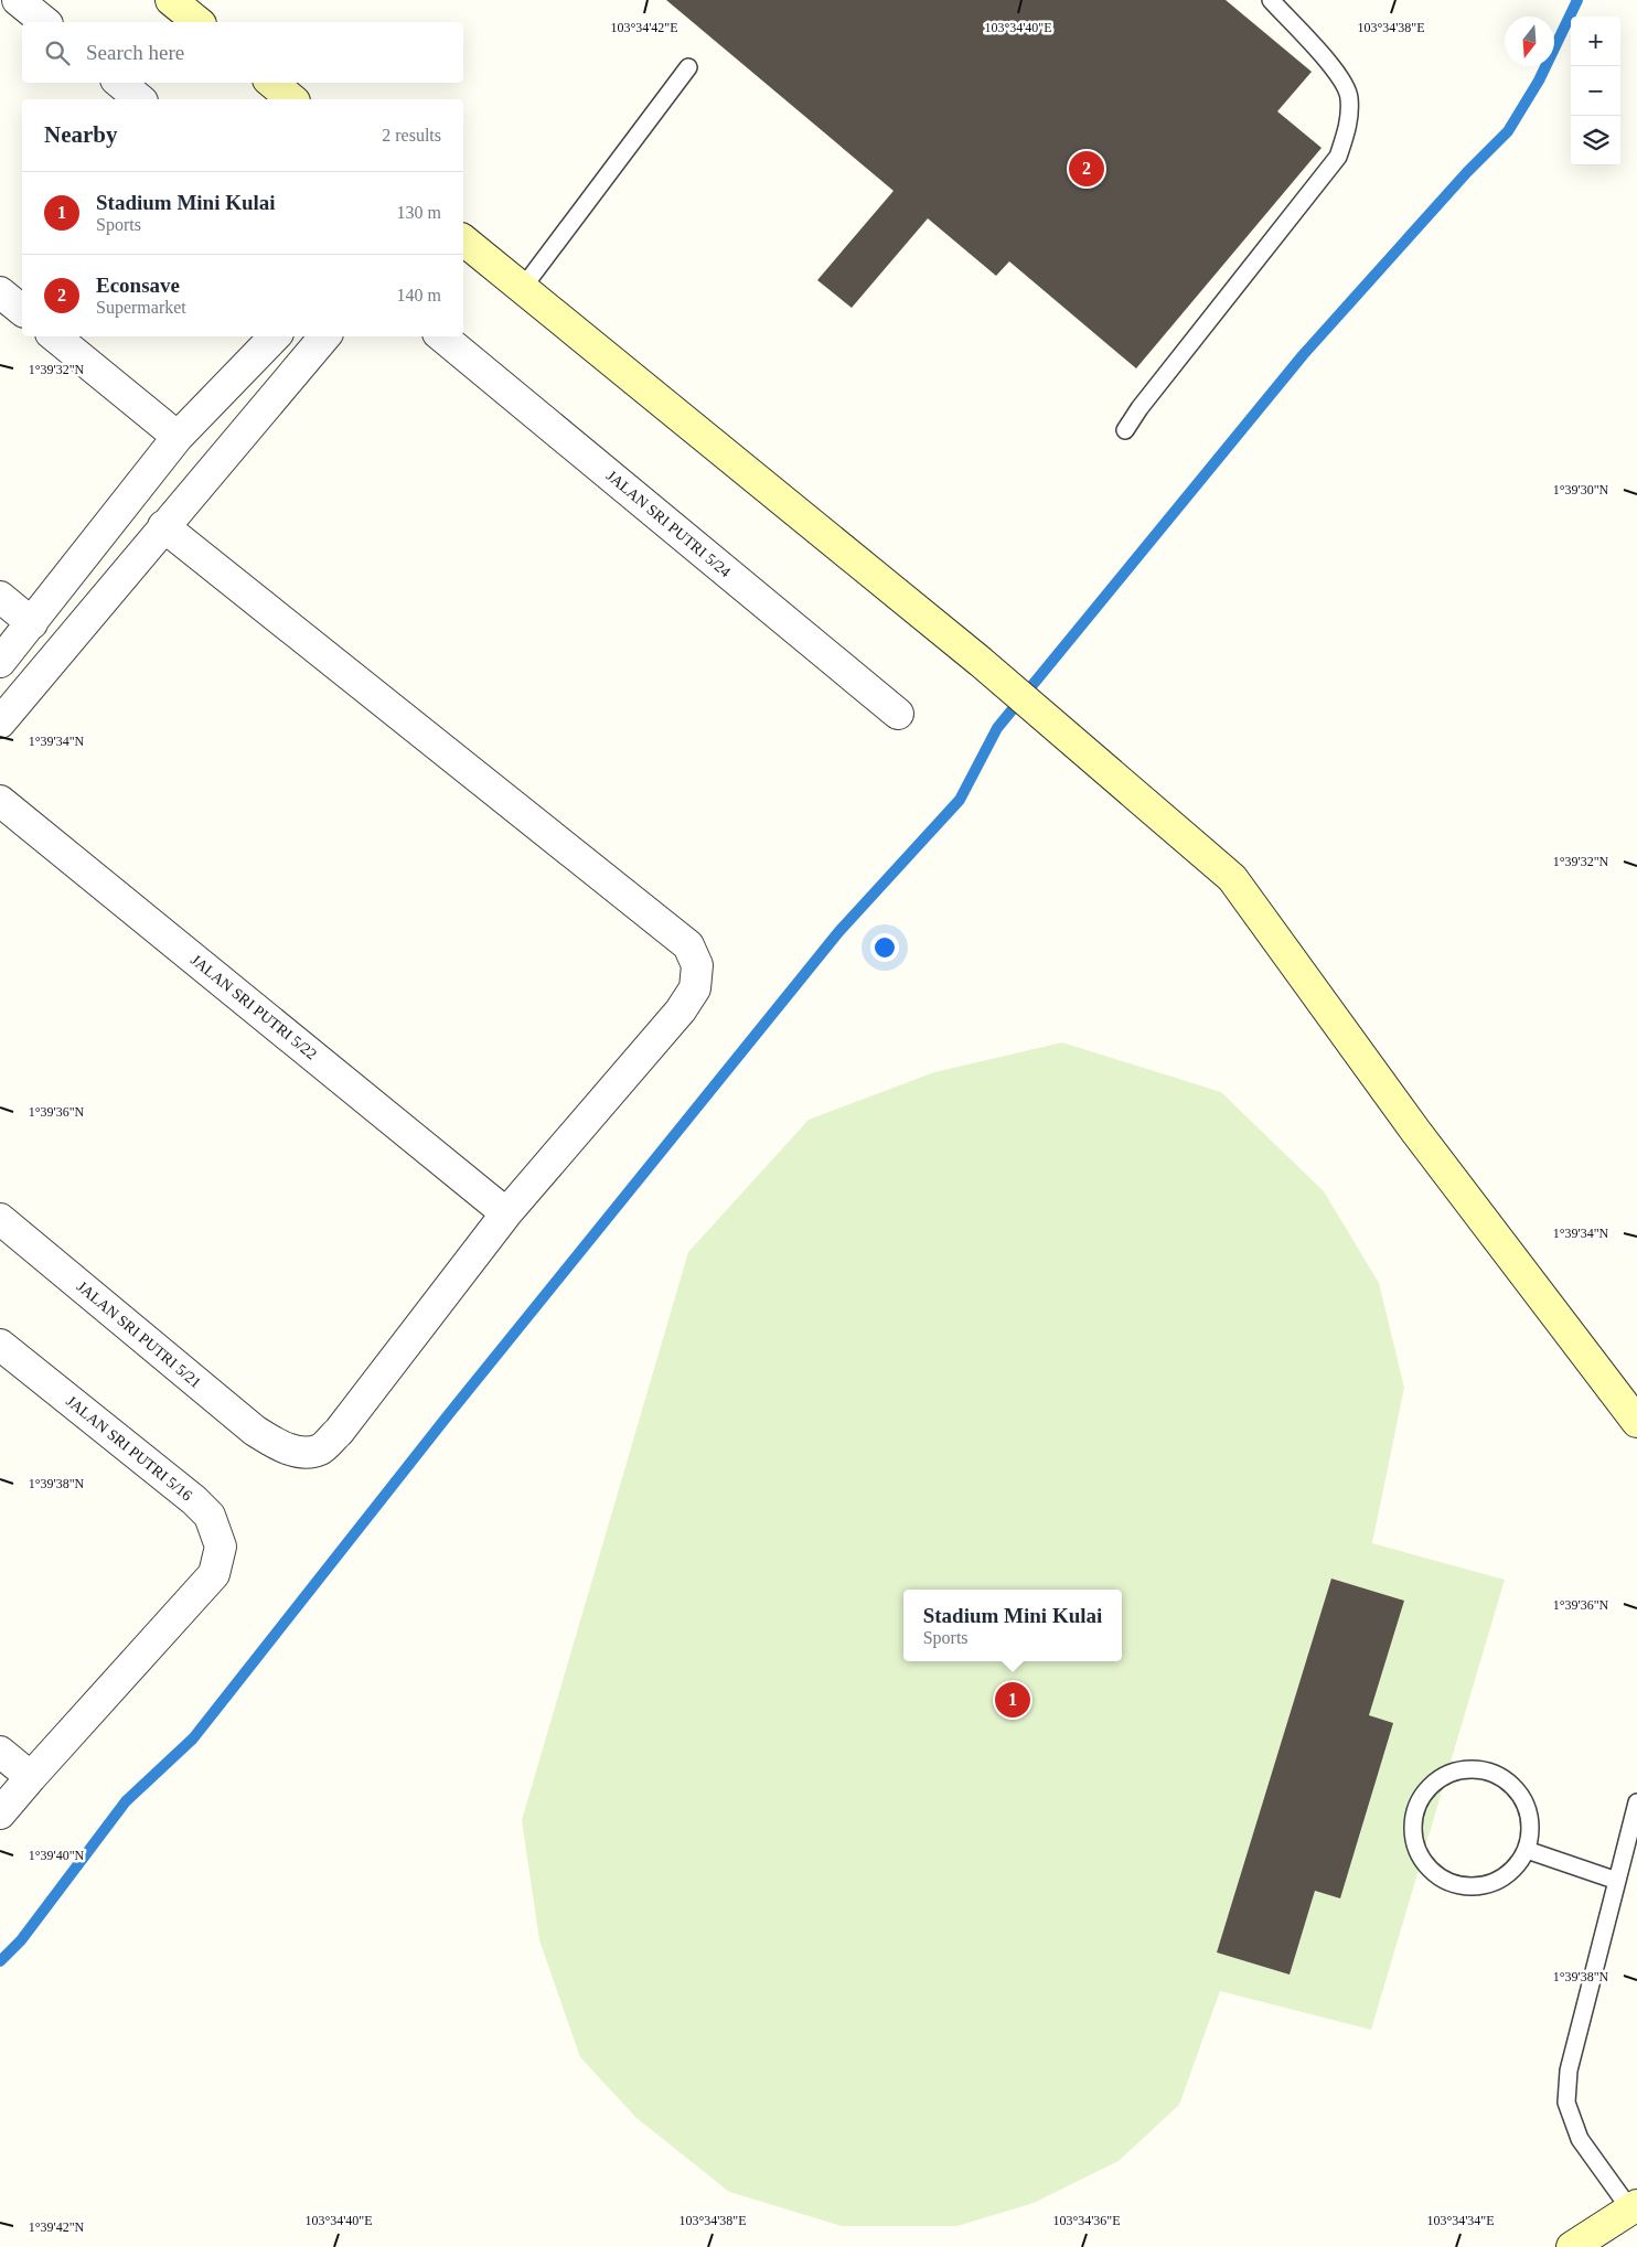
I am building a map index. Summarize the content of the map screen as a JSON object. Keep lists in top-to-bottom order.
{
  "streets": {
    "street": [
      "JALAN SRI PUTRI 5/24",
      "JALAN SRI PUTRI 5/22",
      "JALAN SRI PUTRI 5/21",
      "JALAN SRI PUTRI 5/16"
    ]
  },
  "crossings": [
    ["JALAN SRI PUTRI 5/22", "JALAN SRI PUTRI 5/21"]
  ],
  "north": "bottom",
  "page": {
    "map_buttons": ["+", "−"],
    "search": "Search here",
    "heading": ["Nearby", "2 results"],
    "pins": ["2", "1"],
    "list": [
      {
        "mark": "1",
        "name": "Stadium Mini Kulai",
        "note": "Sports",
        "value": "130 m"
      },
      {
        "mark": "2",
        "name": "Econsave",
        "note": "Supermarket",
        "value": "140 m"
      }
    ],
    "popup": ["Stadium Mini Kulai", "Sports"]
  },
  "coordinates": [
    "103°34'42\"E",
    "103°34'40\"E",
    "103°34'38\"E",
    "1°39'32\"N",
    "1°39'30\"N",
    "1°39'34\"N",
    "1°39'36\"N",
    "1°39'38\"N",
    "1°39'40\"N",
    "103°34'36\"E",
    "103°34'34\"E",
    "1°39'42\"N"
  ]
}
